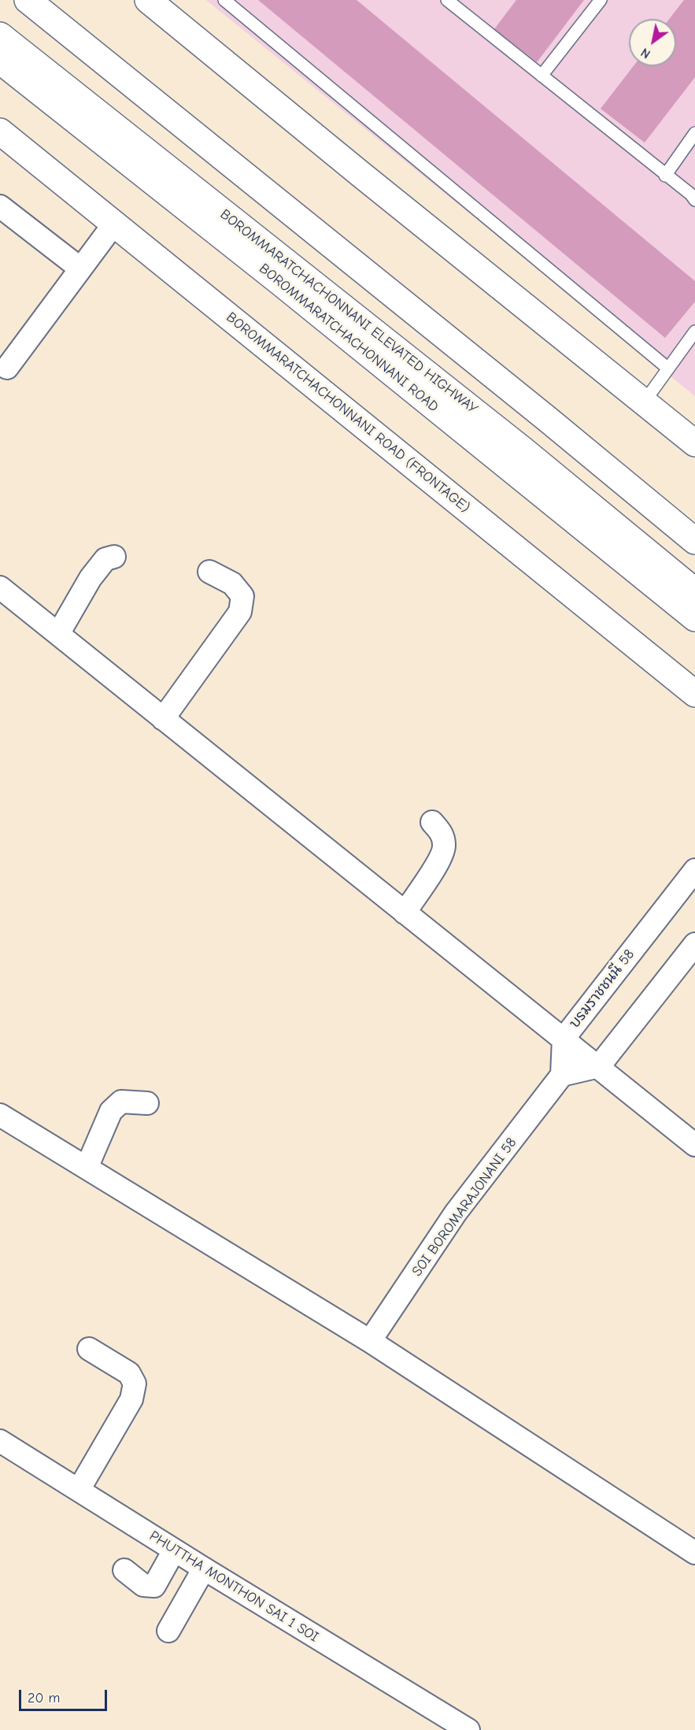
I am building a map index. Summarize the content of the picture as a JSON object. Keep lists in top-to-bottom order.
{
  "streets": {
    "main road": ["BOROMMARATCHACHONNANI ELEVATED HIGHWAY", "BOROMMARATCHACHONNANI ROAD", "BOROMMARATCHACHONNANI ROAD (FRONTAGE)"],
    "street": ["บรมราชชนนี 58", "SOI BOROMARAJONANI 58", "PHUTTHA MONTHON SAI 1 SOI"]
  },
  "crossings": [
    ["บรมราชชนนี 58", "SOI BOROMARAJONANI 58"]
  ],
  "scale_bar": "20 m",
  "north": "bottom left"
}
